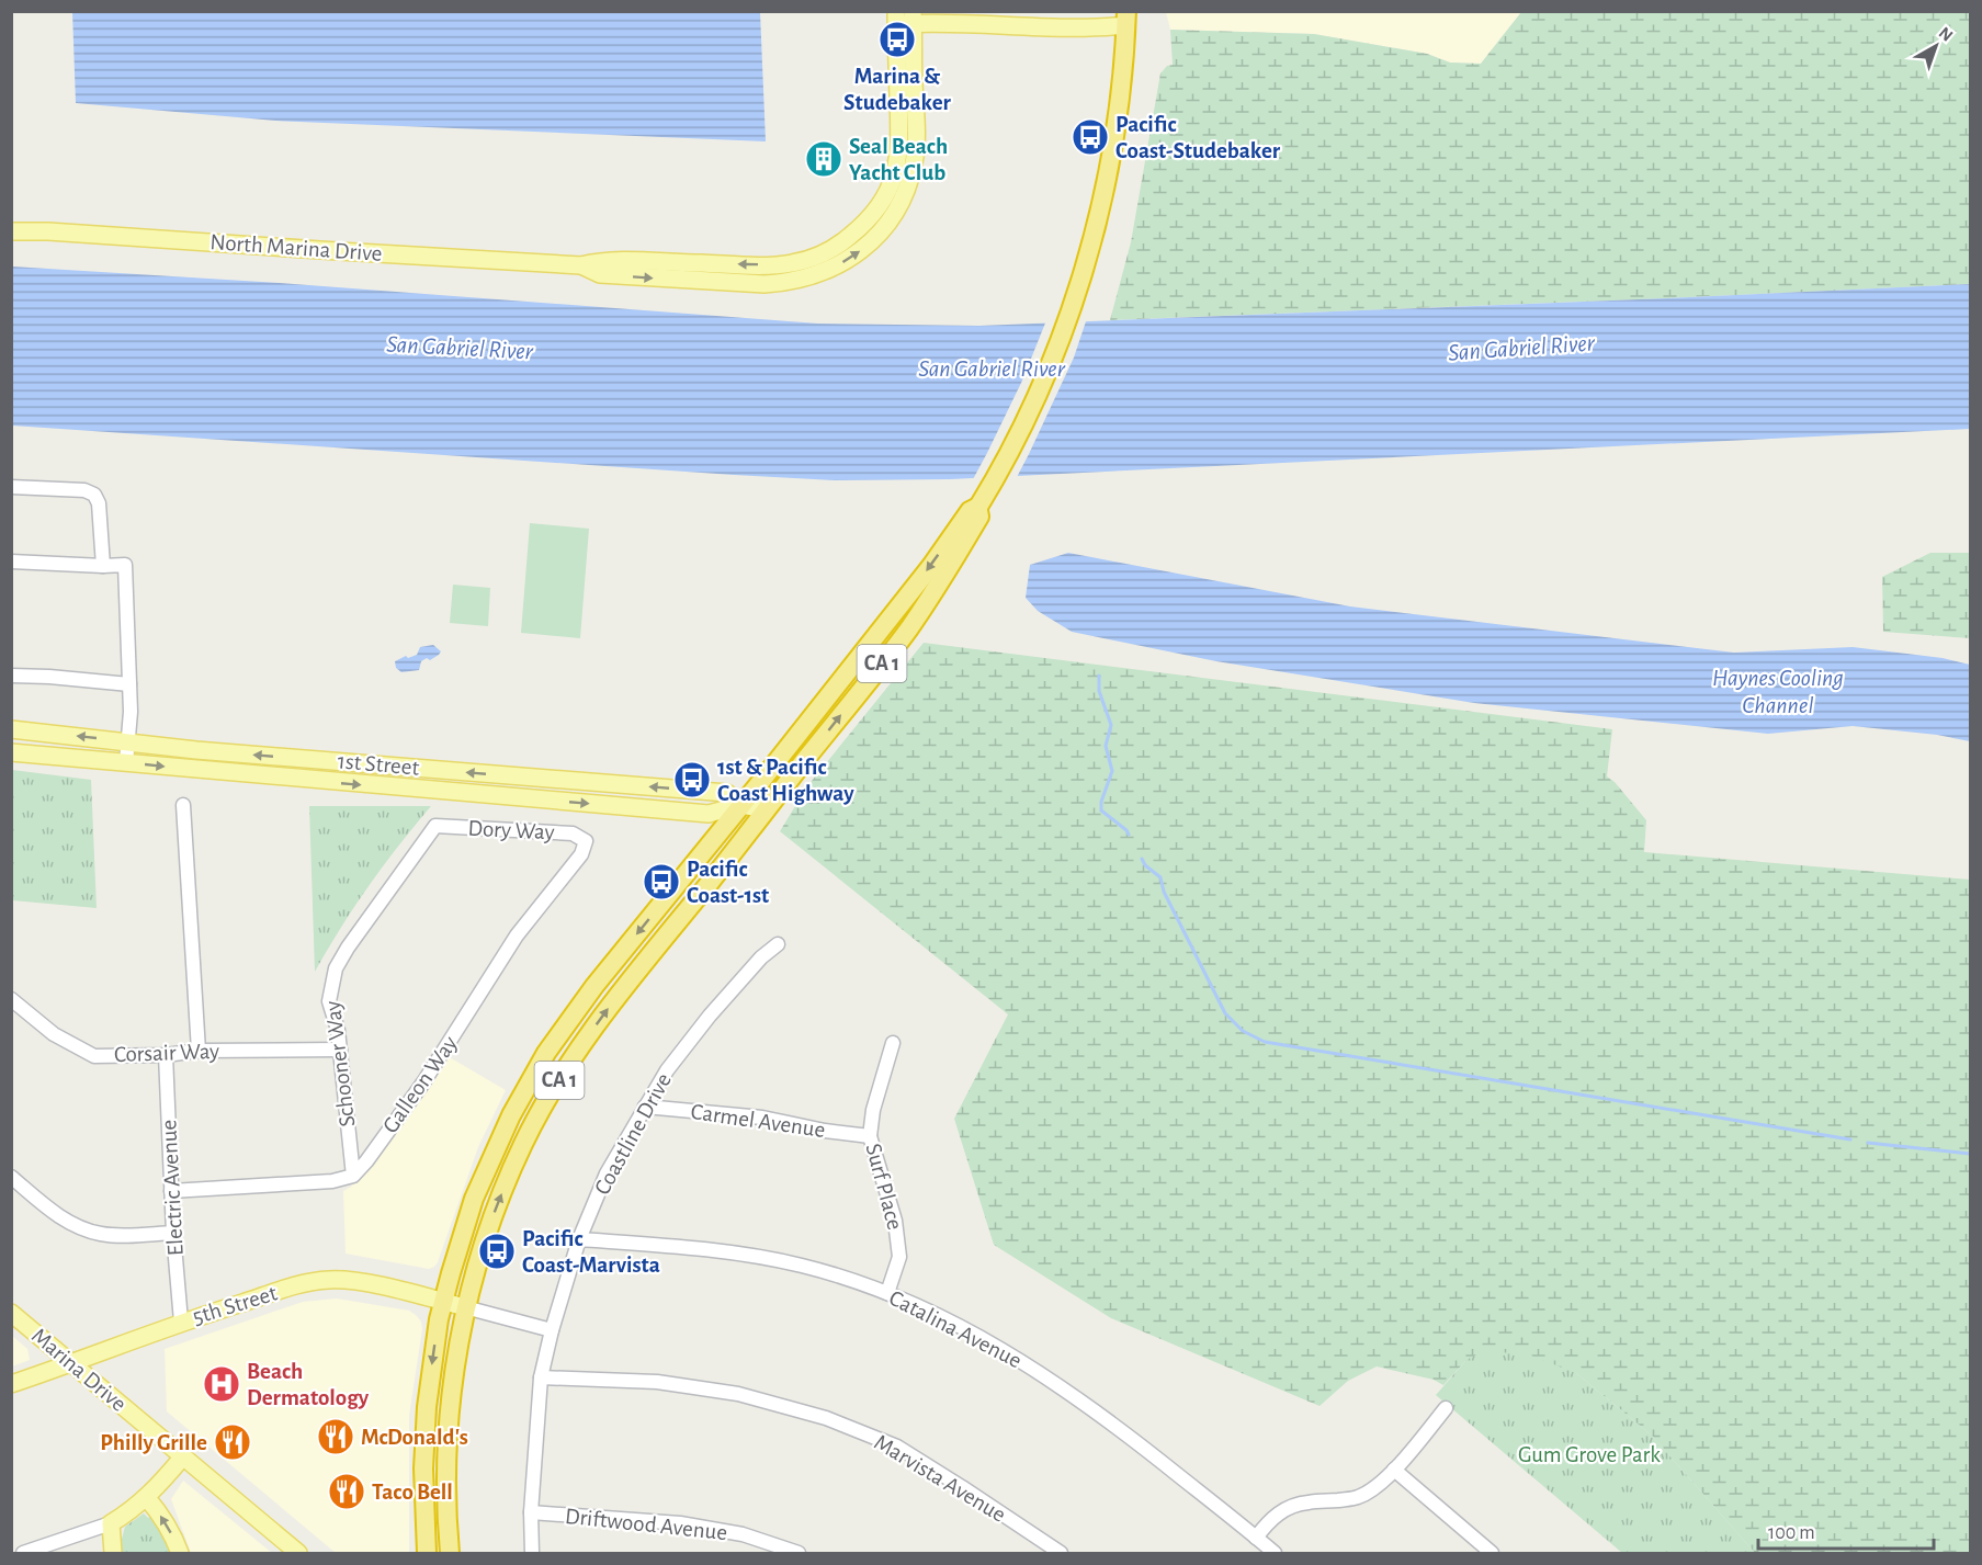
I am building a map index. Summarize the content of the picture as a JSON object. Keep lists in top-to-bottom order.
{
  "streets": {
    "highway": ["CA 1"],
    "main road": [
      "North Marina Drive",
      "1st Street",
      "5th Street",
      "Marina Drive"
    ],
    "street": [
      "Dory Way",
      "Corsair Way",
      "Schooner Way",
      "Galleon Way",
      "Carmel Avenue",
      "Coastline Drive",
      "Surf Place",
      "Electric Avenue",
      "Catalina Avenue",
      "Marvista Avenue",
      "Driftwood Avenue"
    ]
  },
  "crossings": [
    ["CA 1", "1st Street"],
    ["CA 1", "5th Street"],
    ["Dory Way", "Schooner Way"],
    ["Dory Way", "Galleon Way"],
    ["Corsair Way", "Schooner Way"],
    ["Corsair Way", "Electric Avenue"],
    ["Schooner Way", "Galleon Way"],
    ["Carmel Avenue", "Coastline Drive"],
    ["Carmel Avenue", "Surf Place"],
    ["Coastline Drive", "Catalina Avenue"],
    ["Coastline Drive", "Marvista Avenue"],
    ["Coastline Drive", "Driftwood Avenue"],
    ["Surf Place", "Catalina Avenue"],
    ["Electric Avenue", "5th Street"],
    ["5th Street", "Marina Drive"]
  ],
  "water": ["San Gabriel River", "Haynes Cooling Channel"],
  "parks": ["Gum Grove Park"],
  "places": {
    "bus stop": [
      "Marina & Studebaker",
      "Pacific Coast-Studebaker",
      "1st & Pacific Coast Highway",
      "Pacific Coast-1st",
      "Pacific Coast-Marvista"
    ],
    "building": ["Seal Beach Yacht Club"],
    "hospital": ["Beach Dermatology"],
    "restaurant": ["McDonald's", "Philly Grille", "Taco Bell"]
  },
  "scale_bar": "100 m",
  "north": "top right"
}
